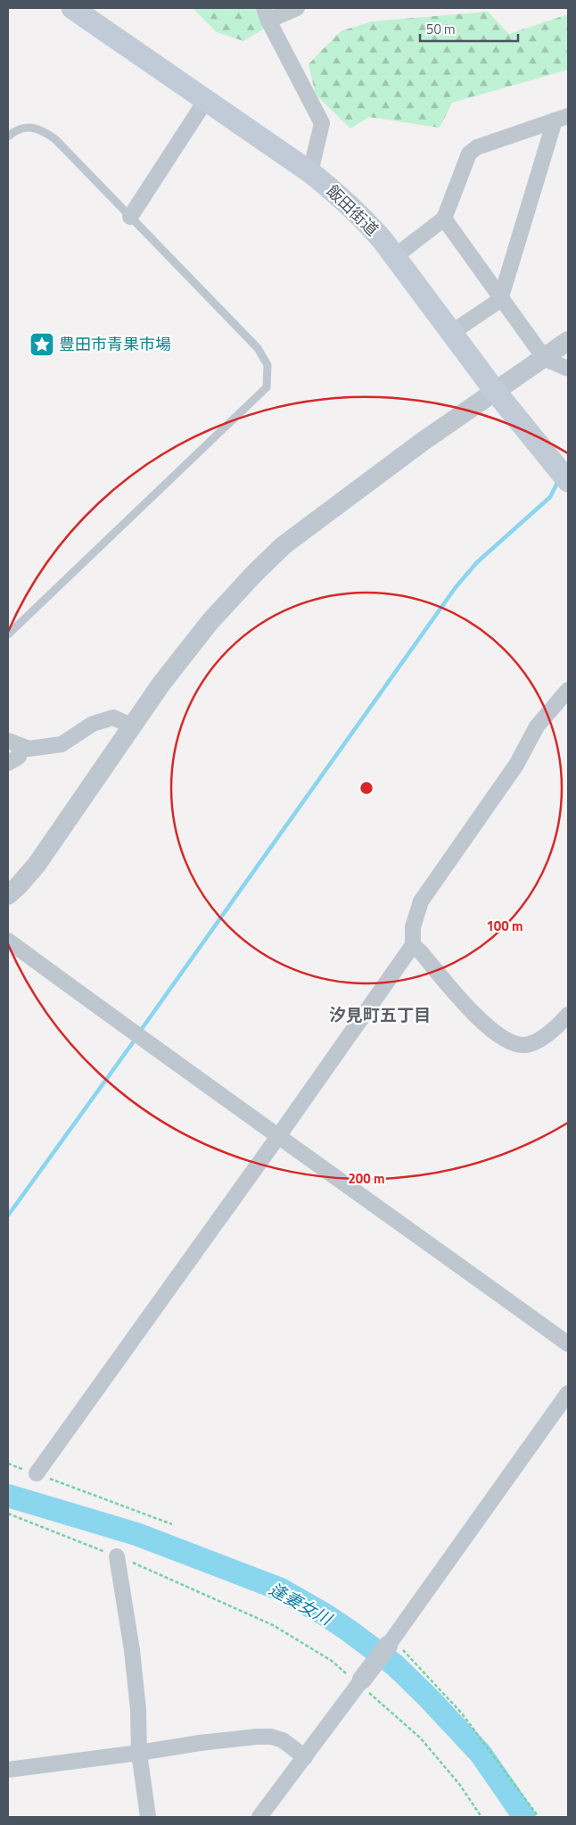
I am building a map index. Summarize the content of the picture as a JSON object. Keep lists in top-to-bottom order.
{
  "streets": {
    "main road": ["飯田街道"]
  },
  "districts": ["汐見町五丁目"],
  "water": ["逢妻女川"],
  "places": {
    "place": ["豊田市青果市場"]
  },
  "scale_bar": "50 m",
  "rings": ["100 m", "200 m"]
}
